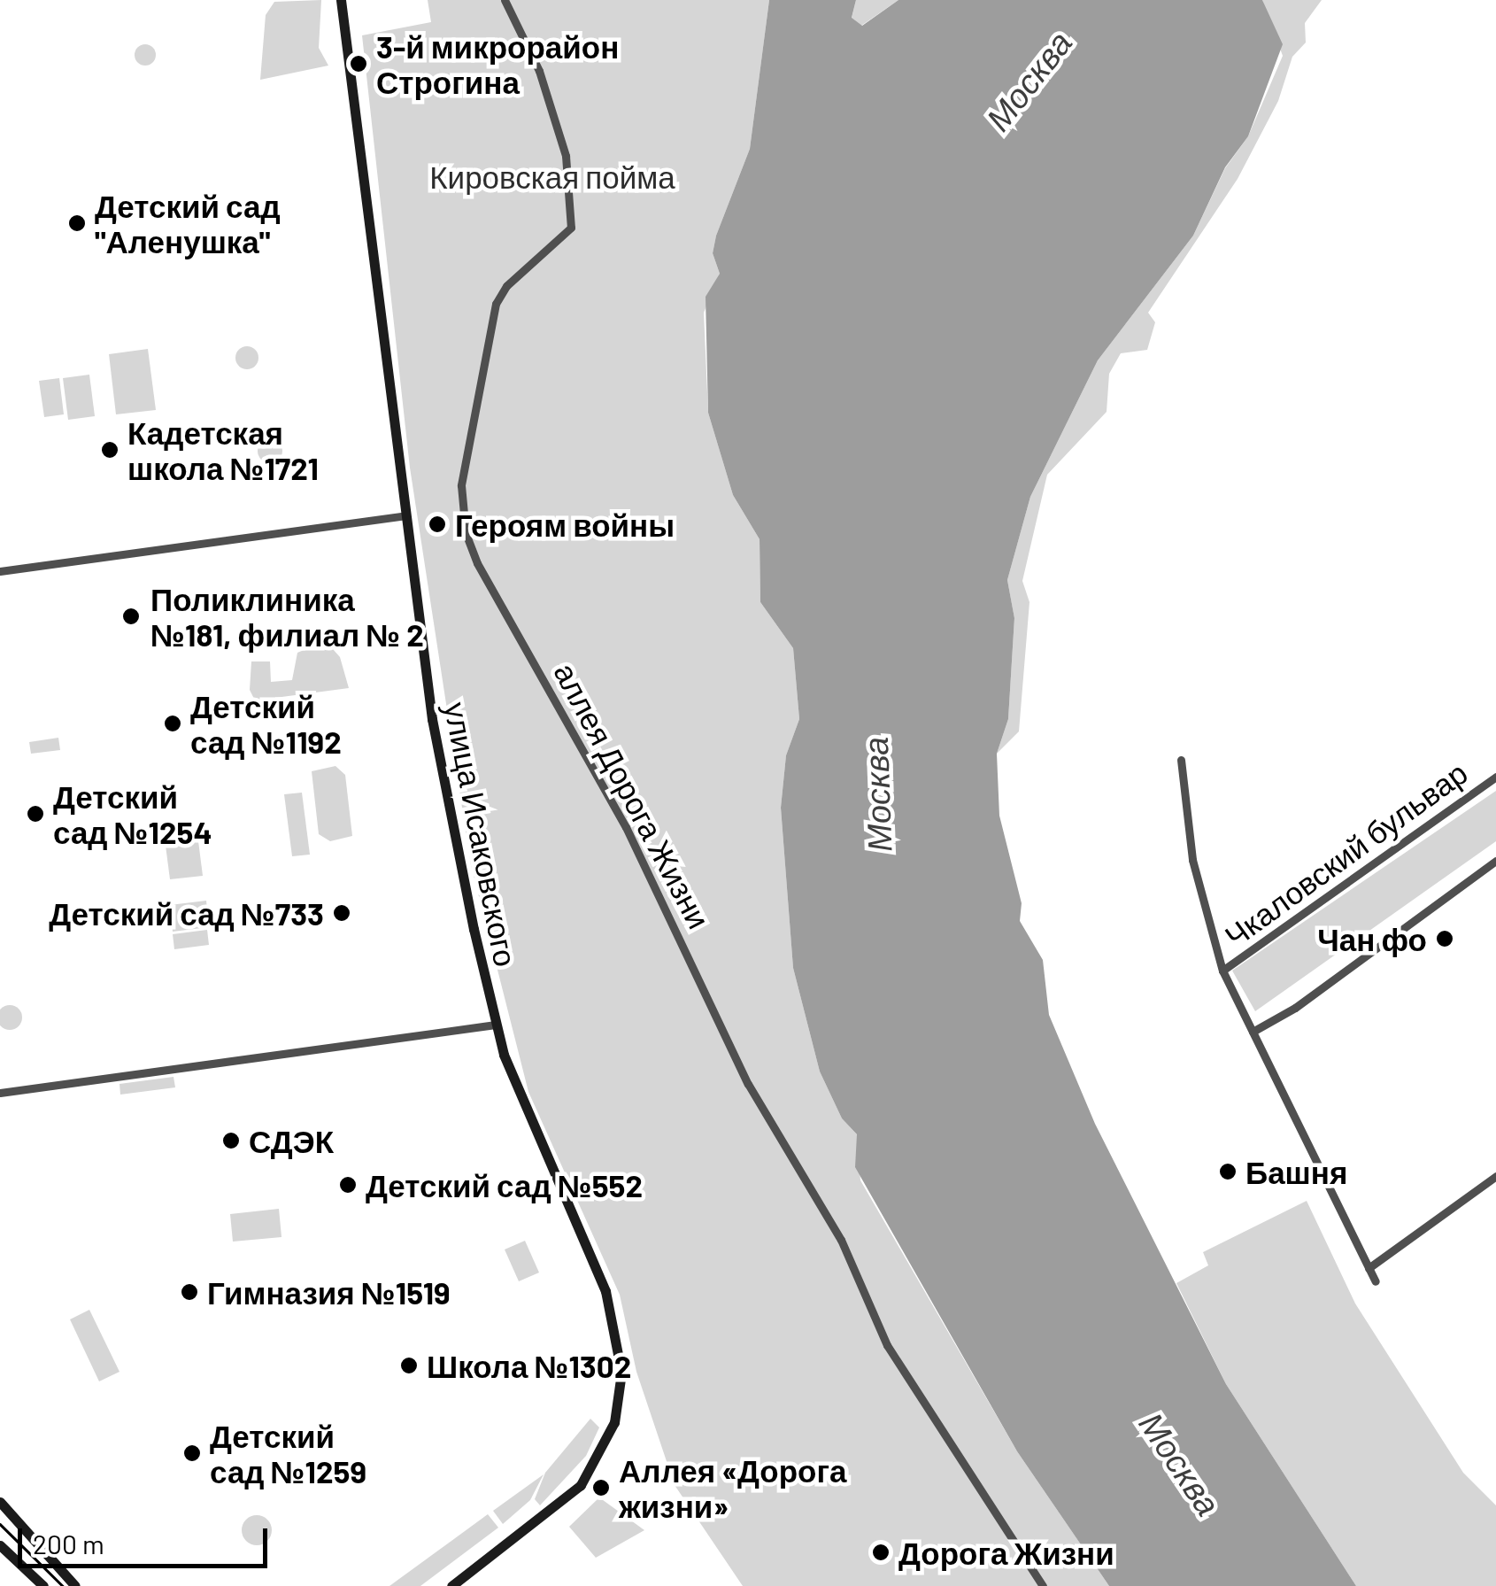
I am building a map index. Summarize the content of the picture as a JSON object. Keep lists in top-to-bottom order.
{
  "streets": {
    "street": ["аллея Дорога Жизни", "улица Исаковского", "Чкаловский бульвар"]
  },
  "water": ["Москва"],
  "parks": ["Кировская пойма"],
  "places": [
    "3-й микрорайон Строгина",
    "Детский сад \"Аленушка\"",
    "Кадетская школа №1721",
    "Героям войны",
    "Поликлиника №181, филиал № 2",
    "Детский сад №1192",
    "Детский сад №1254",
    "Детский сад №733",
    "Чан фо",
    "СДЭК",
    "Башня",
    "Детский сад №552",
    "Гимназия №1519",
    "Школа №1302",
    "Детский сад №1259",
    "Аллея «Дорога жизни»",
    "Дорога Жизни"
  ],
  "scale_bar": "200 m"
}
